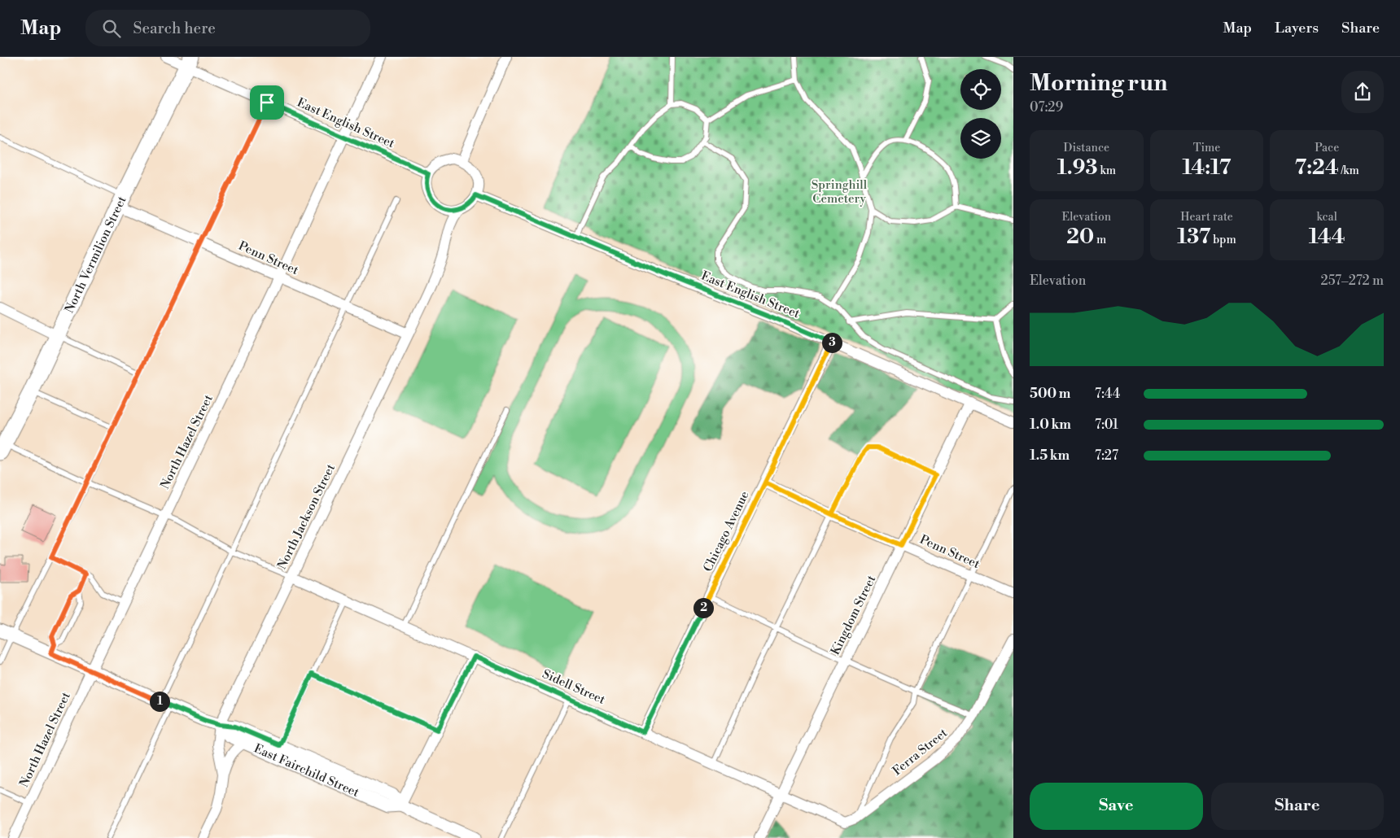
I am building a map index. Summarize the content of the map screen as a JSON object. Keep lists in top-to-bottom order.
{
  "streets": {
    "main road": ["North Vermilion Street"],
    "street": [
      "East English Street",
      "Penn Street",
      "North Hazel Street",
      "North Jackson Street",
      "Chicago Avenue",
      "Kingdom Street",
      "Sidell Street",
      "Ferra Street",
      "East Fairchild Street"
    ]
  },
  "crossings": [
    ["East English Street", "North Vermilion Street"],
    ["East English Street", "North Hazel Street"],
    ["East English Street", "North Jackson Street"],
    ["East English Street", "Chicago Avenue"],
    ["East English Street", "Kingdom Street"],
    ["North Vermilion Street", "Penn Street"],
    ["Penn Street", "North Hazel Street"],
    ["Penn Street", "North Jackson Street"],
    ["Penn Street", "Chicago Avenue"],
    ["Penn Street", "Kingdom Street"],
    ["North Hazel Street", "East Fairchild Street"],
    ["North Jackson Street", "Sidell Street"],
    ["North Jackson Street", "East Fairchild Street"],
    ["Chicago Avenue", "Sidell Street"],
    ["Kingdom Street", "Sidell Street"],
    ["Sidell Street", "Ferra Street"]
  ],
  "parks": ["Springhill Cemetery"],
  "page": {
    "header": "Map",
    "search": "Search here",
    "nav": ["Map", "Layers", "Share"],
    "heading": ["Morning run", "07:29"],
    "stats": [
      ["Distance", "1.93 km"],
      ["Time", "14:17"],
      ["Pace", "7:24 /km"],
      ["Elevation", "20 m"],
      ["Heart rate", "137 bpm"],
      ["kcal", "144"]
    ],
    "chart": ["Elevation", "257–272 m"],
    "pins": ["3", "2", "1"],
    "list": [
      {
        "name": "500 m",
        "note": "7:44"
      },
      {
        "name": "1.0 km",
        "note": "7:01"
      },
      {
        "name": "1.5 km",
        "note": "7:27"
      }
    ],
    "buttons": ["Save", "Share"]
  }
}
